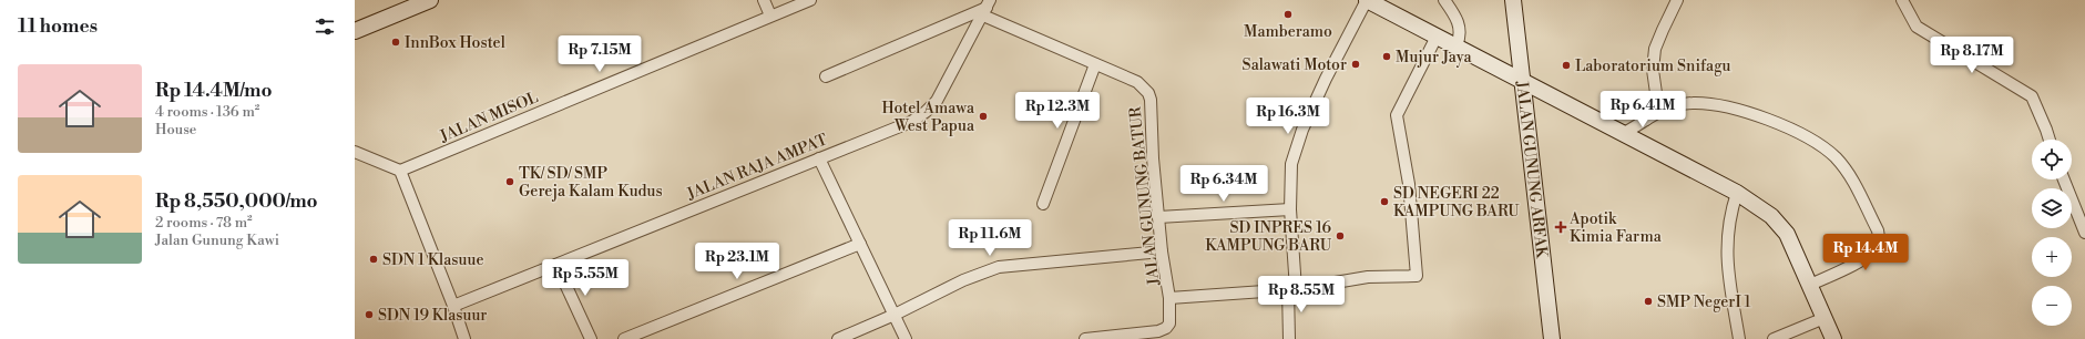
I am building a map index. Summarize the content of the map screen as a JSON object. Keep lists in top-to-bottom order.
{
  "streets": {
    "street": [
      "JALAN MISOL",
      "JALAN RAJA AMPAT",
      "JALAN GUNUNG ARFAK",
      "JALAN GUNUNG BATUR"
    ]
  },
  "crossings": [
    ["JALAN RAJA AMPAT", "JALAN GUNUNG BATUR"]
  ],
  "places": {
    "other": [
      "Mamberamo",
      "InnBox Hostel",
      "Mujur Jaya",
      "Salawati Motor",
      "Laboratorium Snifagu",
      "Hotel Amawa West Papua",
      "TK/ SD/ SMP Gereja Kalam Kudus",
      "SD NEGERI 22 KAMPUNG BARU",
      "SD INPRES 16 KAMPUNG BARU",
      "SDN 1 Klasuue",
      "SMP NegerI 1",
      "SDN 19 Klasuur"
    ],
    "health": ["Apotik Kimia Farma"]
  },
  "page": {
    "heading": "11 homes",
    "price": [
      "Rp 7.15M",
      "Rp 8.17M",
      "Rp 6.41M",
      "Rp 12.3M",
      "Rp 16.3M",
      "Rp 6.34M",
      "Rp 11.6M",
      "Rp 14.4M",
      "Rp 23.1M",
      "Rp 5.55M",
      "Rp 8.55M"
    ],
    "list": [
      {
        "name": "Rp 14.4M/mo",
        "note": "4 rooms · 136 m² · House"
      },
      {
        "name": "Rp 8,550,000/mo",
        "note": "2 rooms · 78 m² · Jalan Gunung Kawi"
      }
    ],
    "map_buttons": ["+", "−"]
  }
}
